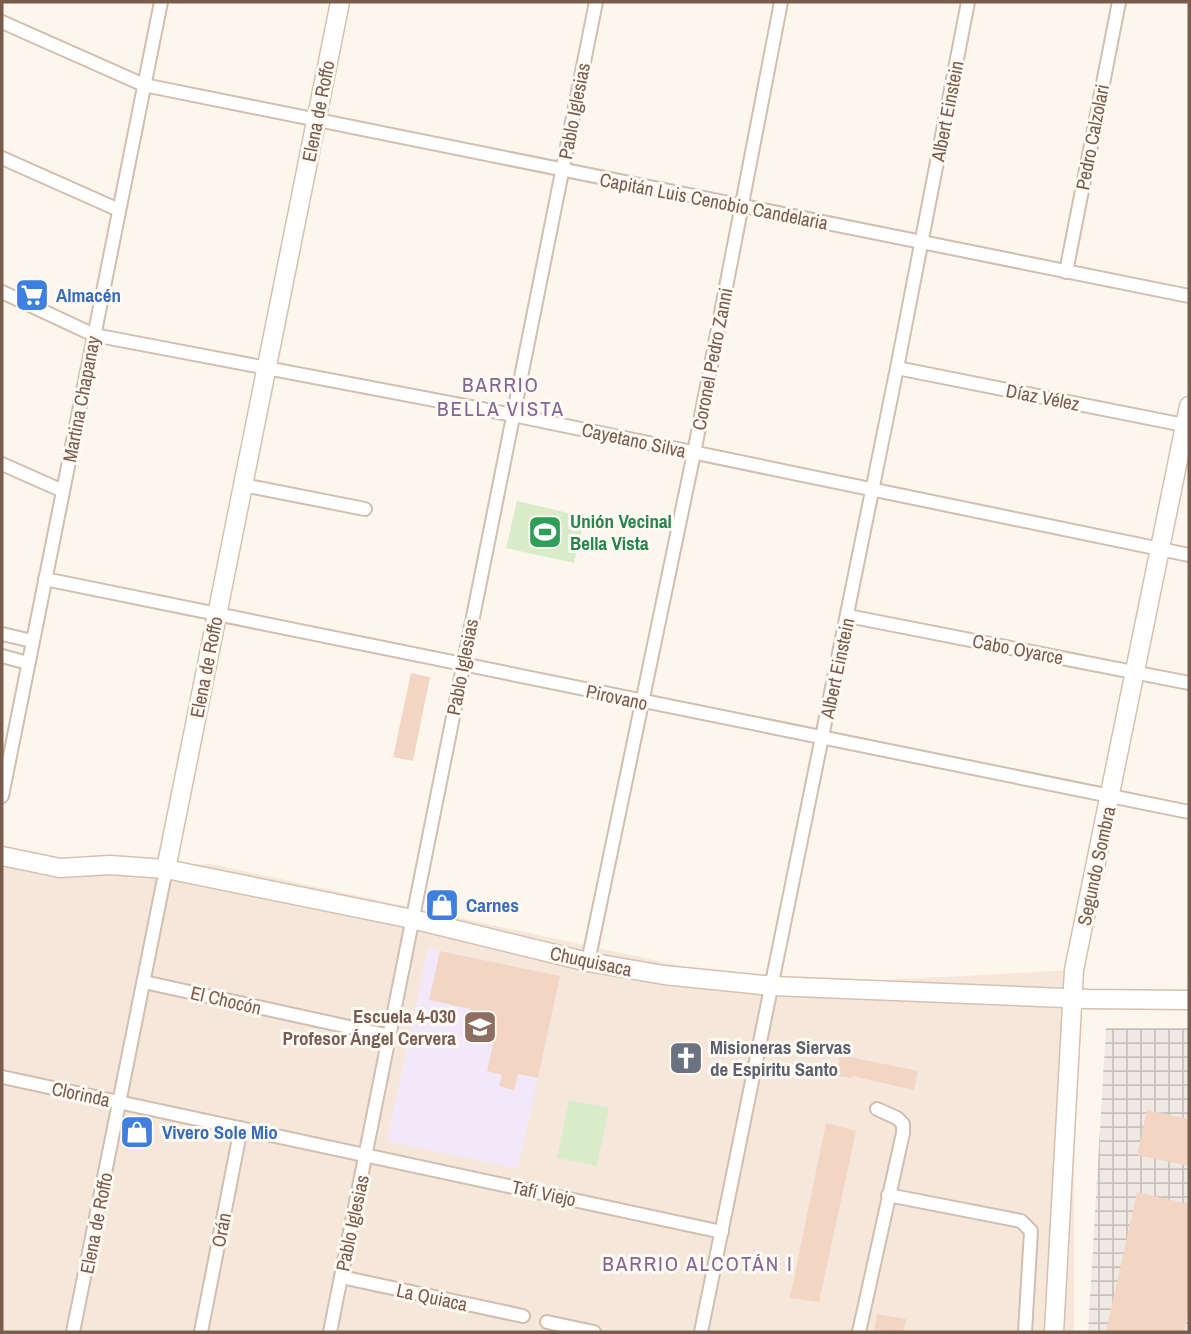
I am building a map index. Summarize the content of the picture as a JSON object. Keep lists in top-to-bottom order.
{
  "streets": {
    "street": [
      "Elena de Roffo",
      "Pablo Iglesias",
      "Albert Einstein",
      "Pedro Calzolari",
      "Capitán Luis Cenobio Candelaria",
      "Coronel Pedro Zanni",
      "Díaz Vélez",
      "Martina Chapanay",
      "Cayetano Silva",
      "Cabo Oyarce",
      "Pirovano",
      "Segundo Sombra",
      "Chuquisaca",
      "El Chocón",
      "Clorinda",
      "Tafí Viejo",
      "Orán",
      "La Quiaca"
    ]
  },
  "crossings": [
    ["Elena de Roffo", "Capitán Luis Cenobio Candelaria"],
    ["Elena de Roffo", "Cayetano Silva"],
    ["Elena de Roffo", "Pirovano"],
    ["Elena de Roffo", "Chuquisaca"],
    ["Elena de Roffo", "El Chocón"],
    ["Elena de Roffo", "Clorinda"],
    ["Pablo Iglesias", "Capitán Luis Cenobio Candelaria"],
    ["Pablo Iglesias", "Cayetano Silva"],
    ["Pablo Iglesias", "Pirovano"],
    ["Pablo Iglesias", "Chuquisaca"],
    ["Pablo Iglesias", "El Chocón"],
    ["Pablo Iglesias", "Clorinda"],
    ["Pablo Iglesias", "Tafí Viejo"],
    ["Pablo Iglesias", "La Quiaca"],
    ["Albert Einstein", "Capitán Luis Cenobio Candelaria"],
    ["Albert Einstein", "Díaz Vélez"],
    ["Albert Einstein", "Cayetano Silva"],
    ["Albert Einstein", "Cabo Oyarce"],
    ["Albert Einstein", "Pirovano"],
    ["Albert Einstein", "Chuquisaca"],
    ["Albert Einstein", "Tafí Viejo"],
    ["Pedro Calzolari", "Capitán Luis Cenobio Candelaria"],
    ["Capitán Luis Cenobio Candelaria", "Coronel Pedro Zanni"],
    ["Capitán Luis Cenobio Candelaria", "Martina Chapanay"],
    ["Coronel Pedro Zanni", "Cayetano Silva"],
    ["Coronel Pedro Zanni", "Pirovano"],
    ["Coronel Pedro Zanni", "Chuquisaca"],
    ["Díaz Vélez", "Segundo Sombra"],
    ["Martina Chapanay", "Cayetano Silva"],
    ["Martina Chapanay", "Pirovano"],
    ["Cayetano Silva", "Segundo Sombra"],
    ["Cabo Oyarce", "Segundo Sombra"],
    ["Pirovano", "Segundo Sombra"],
    ["Segundo Sombra", "Chuquisaca"],
    ["Clorinda", "Tafí Viejo"],
    ["Clorinda", "Orán"]
  ],
  "districts": ["BARRIO BELLA VISTA", "BARRIO ALCOTÁN I"],
  "places": {
    "supermarket": ["Almacén"],
    "sports": ["Unión Vecinal Bella Vista"],
    "shop": ["Carnes", "Vivero Sole Mio"],
    "school or university": ["Escuela 4-030 Profesor Ángel Cervera"],
    "church": ["Misioneras Siervas de Espiritu Santo"]
  }
}
